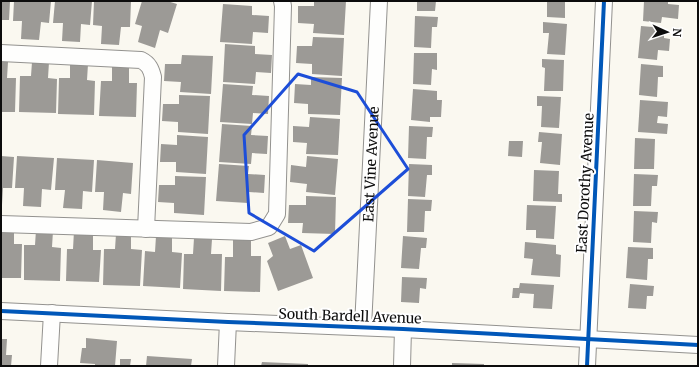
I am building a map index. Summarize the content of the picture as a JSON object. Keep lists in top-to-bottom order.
{
  "streets": {
    "street": ["East Vine Avenue", "East Dorothy Avenue", "South Bardell Avenue"]
  },
  "crossings": [
    ["East Vine Avenue", "South Bardell Avenue"],
    ["East Dorothy Avenue", "South Bardell Avenue"]
  ],
  "north": "right"
}
